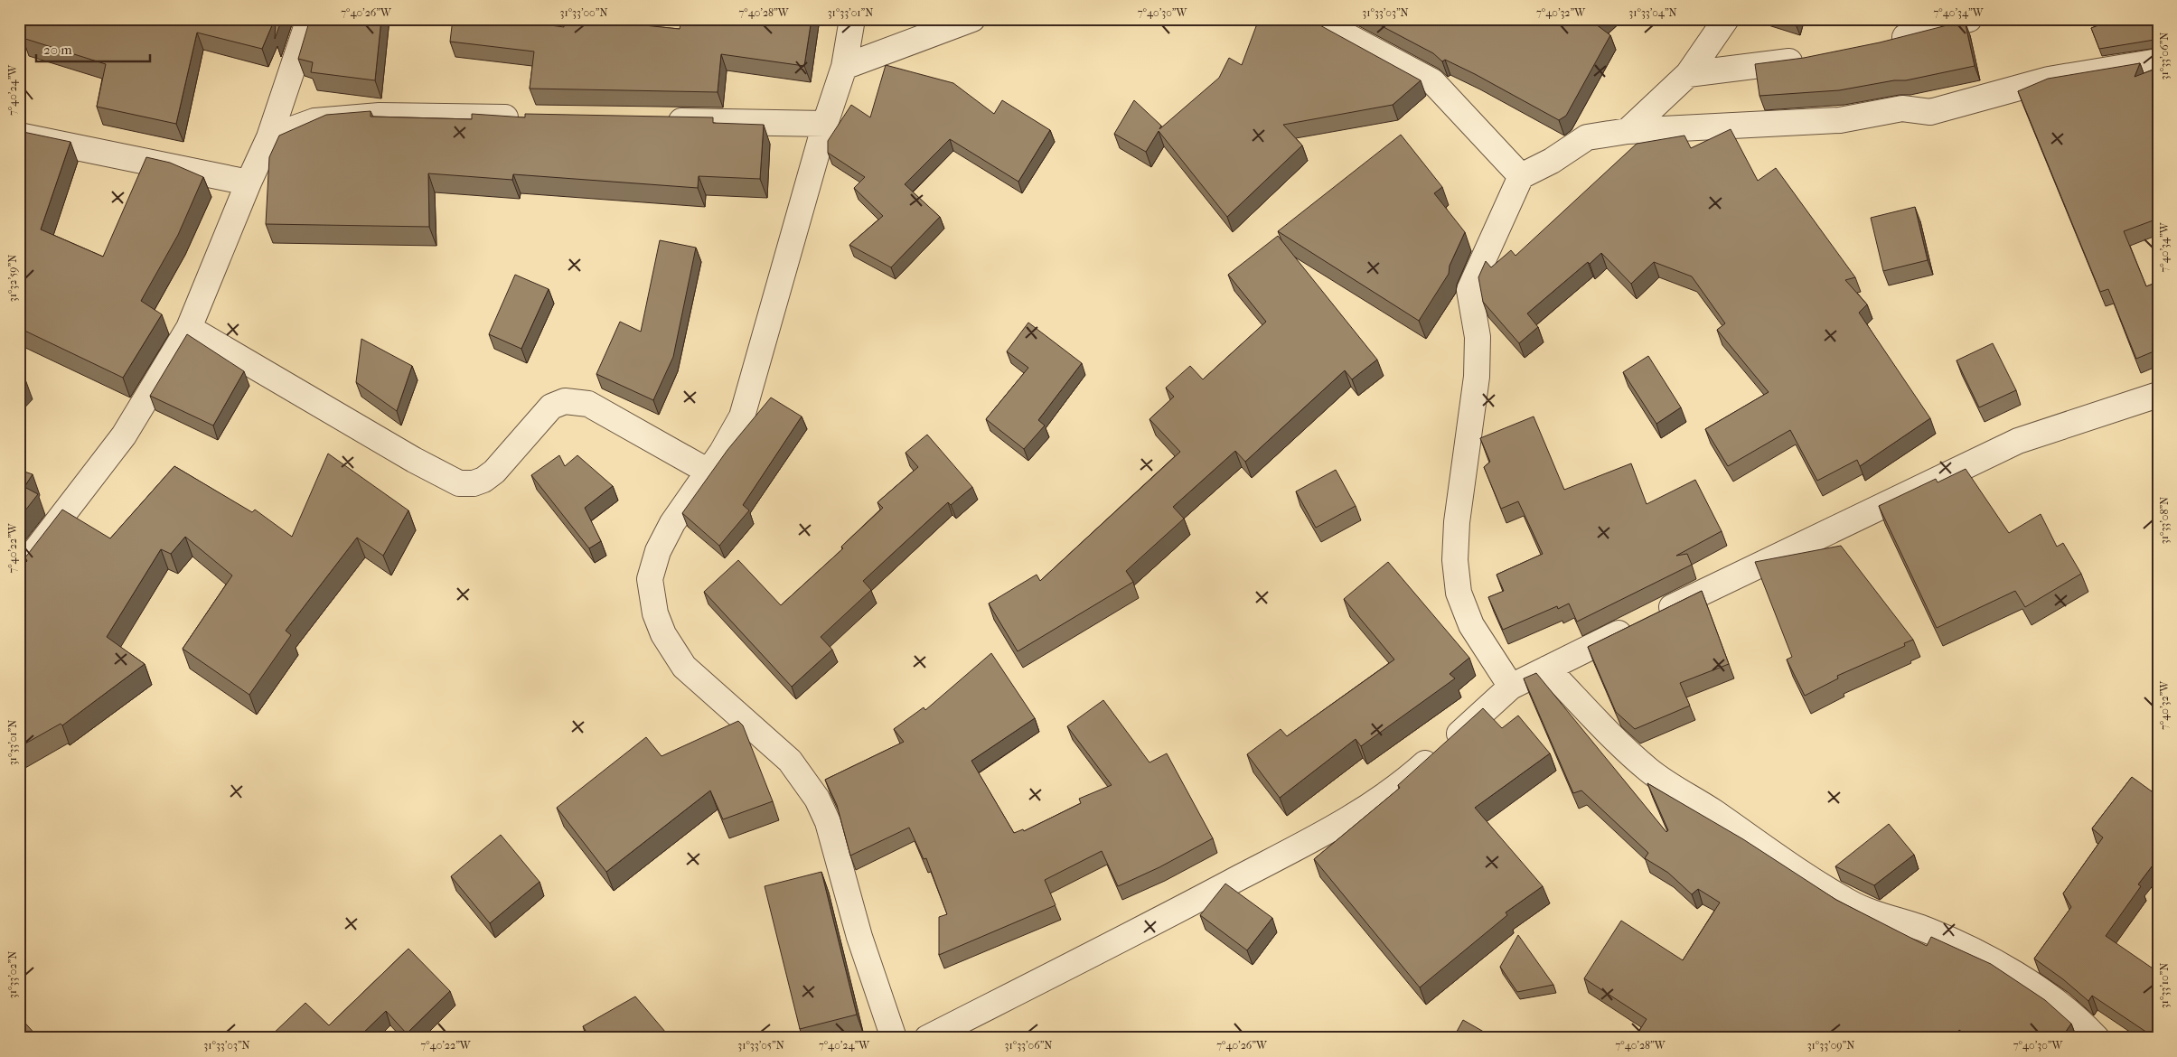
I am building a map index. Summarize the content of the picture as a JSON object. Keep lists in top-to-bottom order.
{
  "scale_bar": "20 m",
  "coordinates": [
    "7°40'26\"W",
    "31°33'00\"N",
    "7°40'28\"W",
    "31°33'01\"N",
    "7°40'30\"W",
    "31°33'03\"N",
    "7°40'32\"W",
    "31°33'04\"N",
    "7°40'34\"W",
    "31°33'06\"N",
    "7°40'24\"W",
    "31°32'59\"N",
    "31°33'08\"N",
    "7°40'22\"W",
    "31°33'02\"N",
    "31°33'10\"N",
    "31°33'05\"N",
    "31°33'09\"N"
  ]
}
